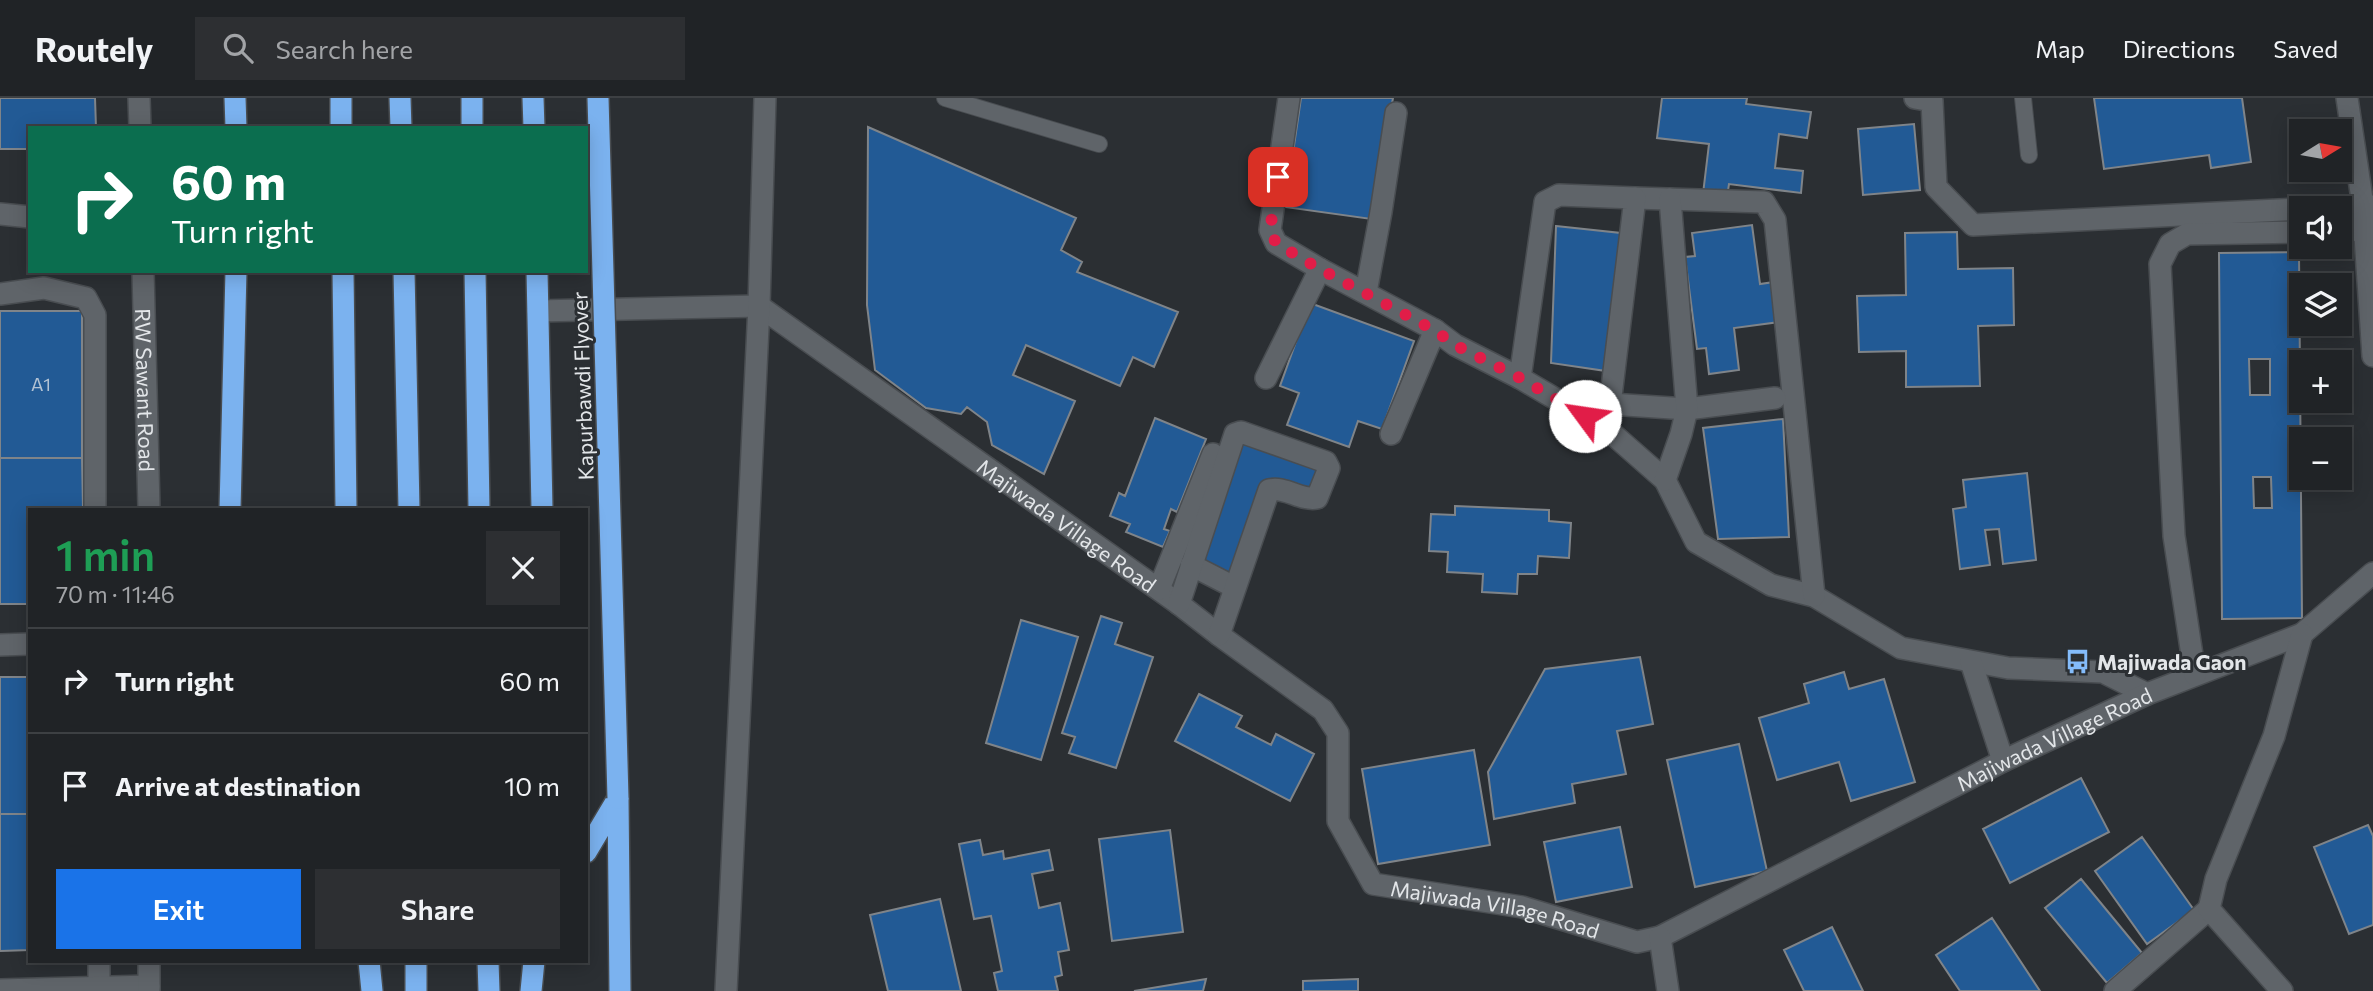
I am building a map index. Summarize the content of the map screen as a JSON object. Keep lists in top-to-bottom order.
{
  "streets": {
    "highway": ["Kapurbawdi Flyover"],
    "street": ["RW Sawant Road", "Majiwada Village Road"]
  },
  "places": {
    "bus stop": ["Majiwada Gaon"]
  },
  "house_numbers": ["A1"],
  "north": "right",
  "page": {
    "header": "Routely",
    "search": "Search here",
    "nav": ["Map", "Directions", "Saved"],
    "map_buttons": ["+", "−"],
    "turn": ["60 m", "Turn right"],
    "heading": ["1 min", "70 m · 11:46"],
    "list": [
      {
        "name": "Turn right",
        "value": "60 m"
      },
      {
        "name": "Arrive at destination",
        "value": "10 m"
      }
    ],
    "buttons": ["Exit", "Share"]
  }
}
